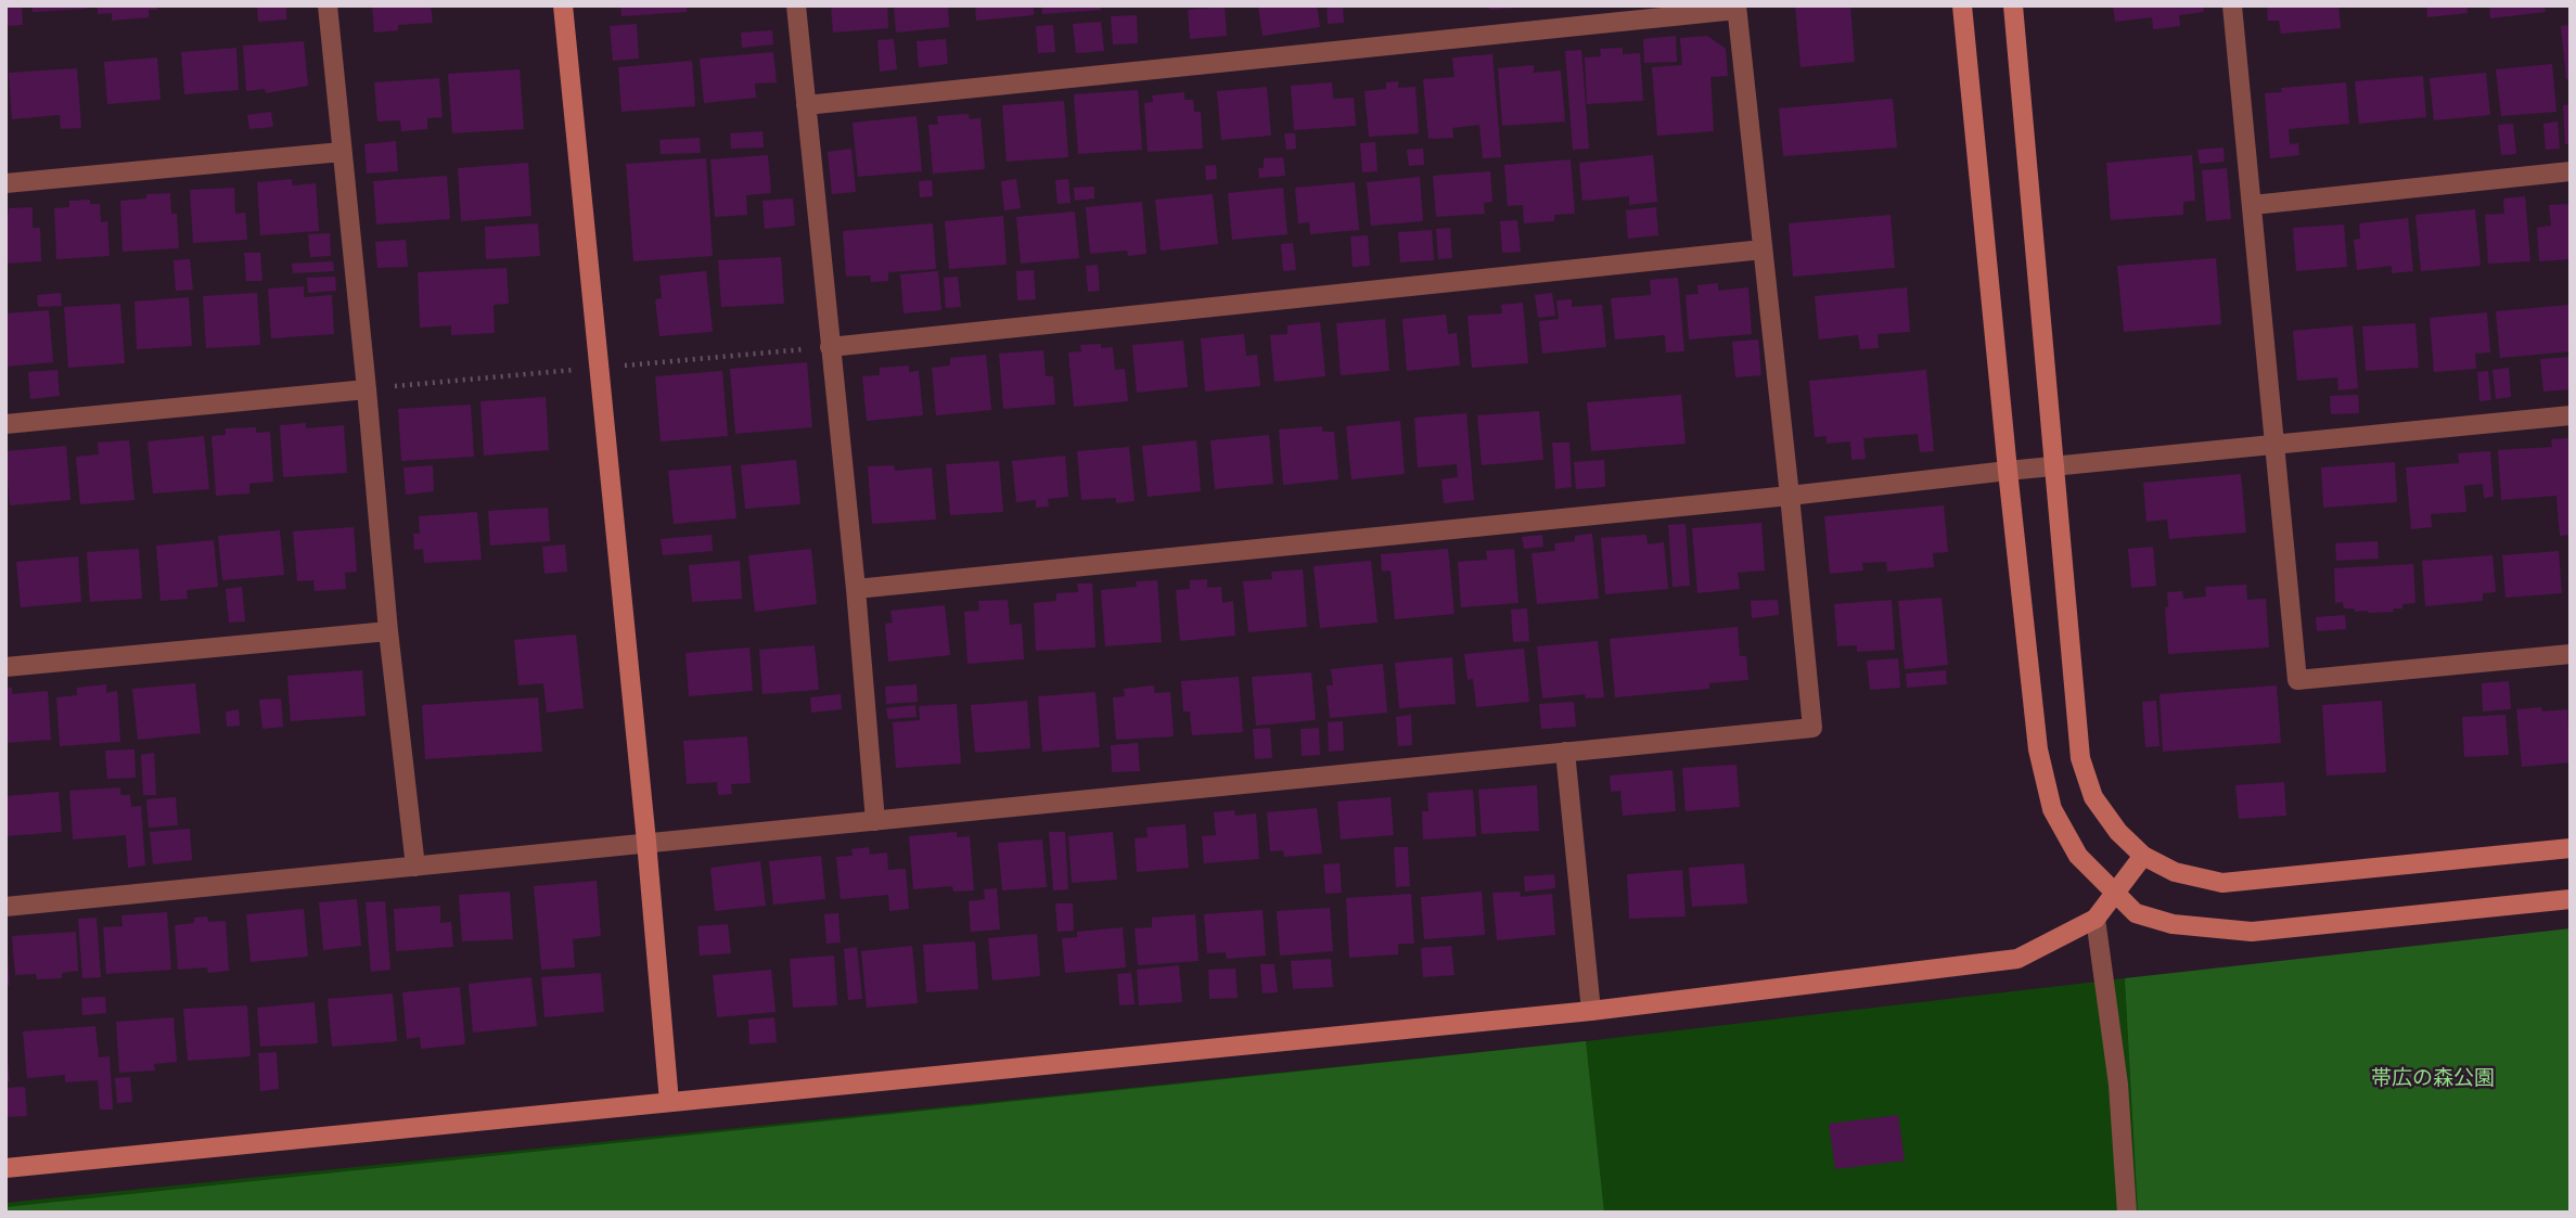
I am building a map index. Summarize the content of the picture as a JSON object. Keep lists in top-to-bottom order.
{
  "parks": ["帯広の森公園"]
}
